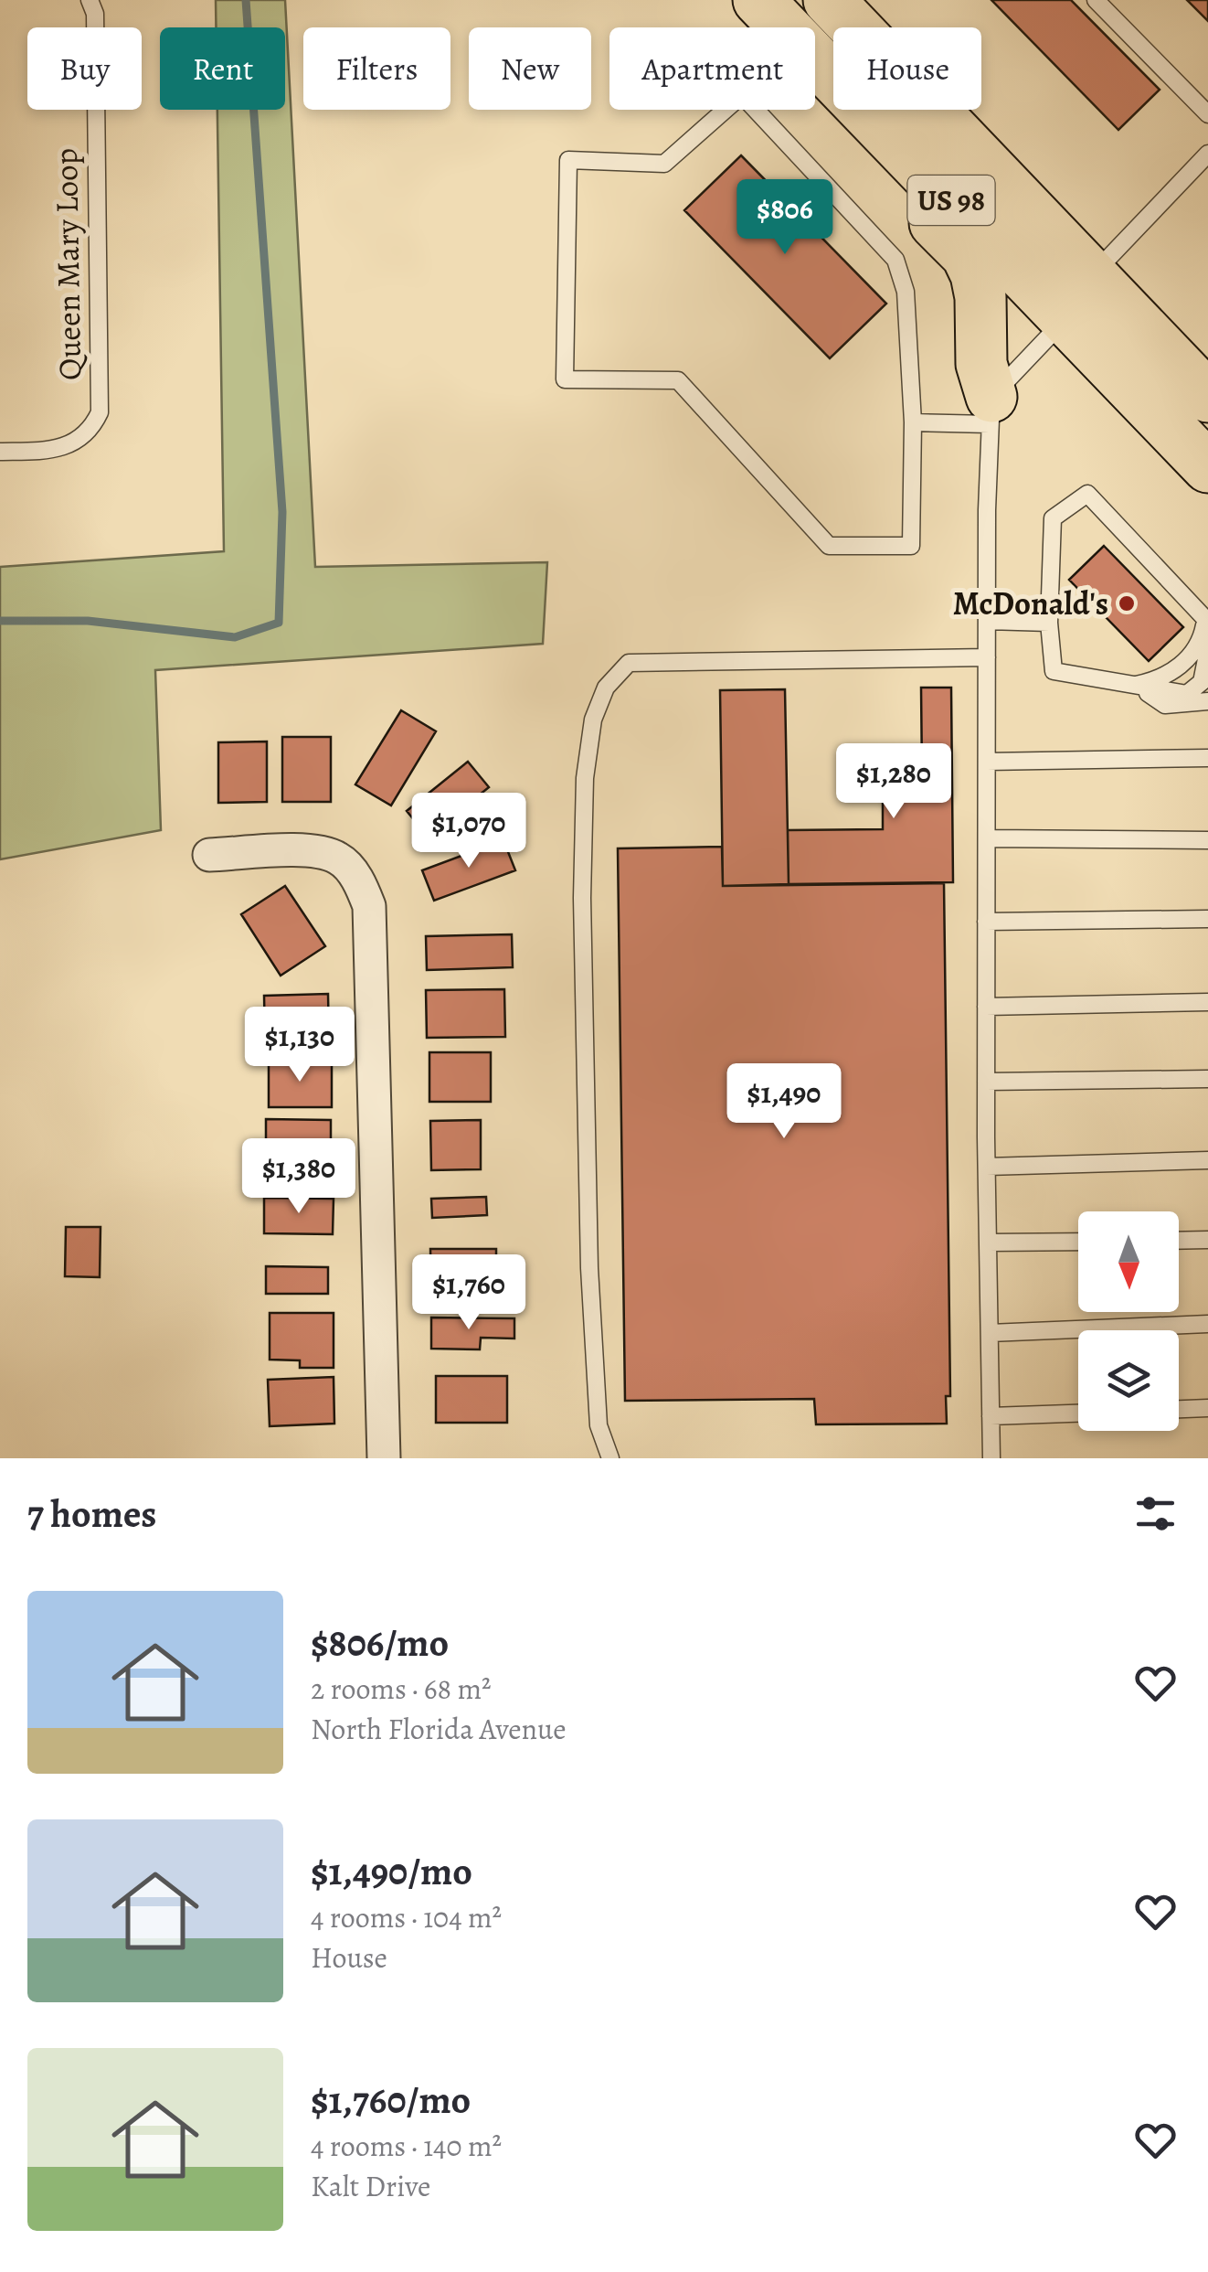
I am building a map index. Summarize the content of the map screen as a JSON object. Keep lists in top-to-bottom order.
{
  "streets": {
    "main road": ["US 98"],
    "lane": ["Queen Mary Loop"]
  },
  "places": ["McDonald's"],
  "north": "bottom",
  "page": {
    "chip": [
      "Buy",
      "Rent",
      "Filters",
      "New",
      "Apartment",
      "House"
    ],
    "price": [
      "$806",
      "$1,280",
      "$1,070",
      "$1,130",
      "$1,490",
      "$1,380",
      "$1,760"
    ],
    "heading": "7 homes",
    "list": [
      {
        "name": "$806/mo",
        "note": "2 rooms · 68 m² · North Florida Avenue"
      },
      {
        "name": "$1,490/mo",
        "note": "4 rooms · 104 m² · House"
      },
      {
        "name": "$1,760/mo",
        "note": "4 rooms · 140 m² · Kalt Drive"
      }
    ]
  }
}
